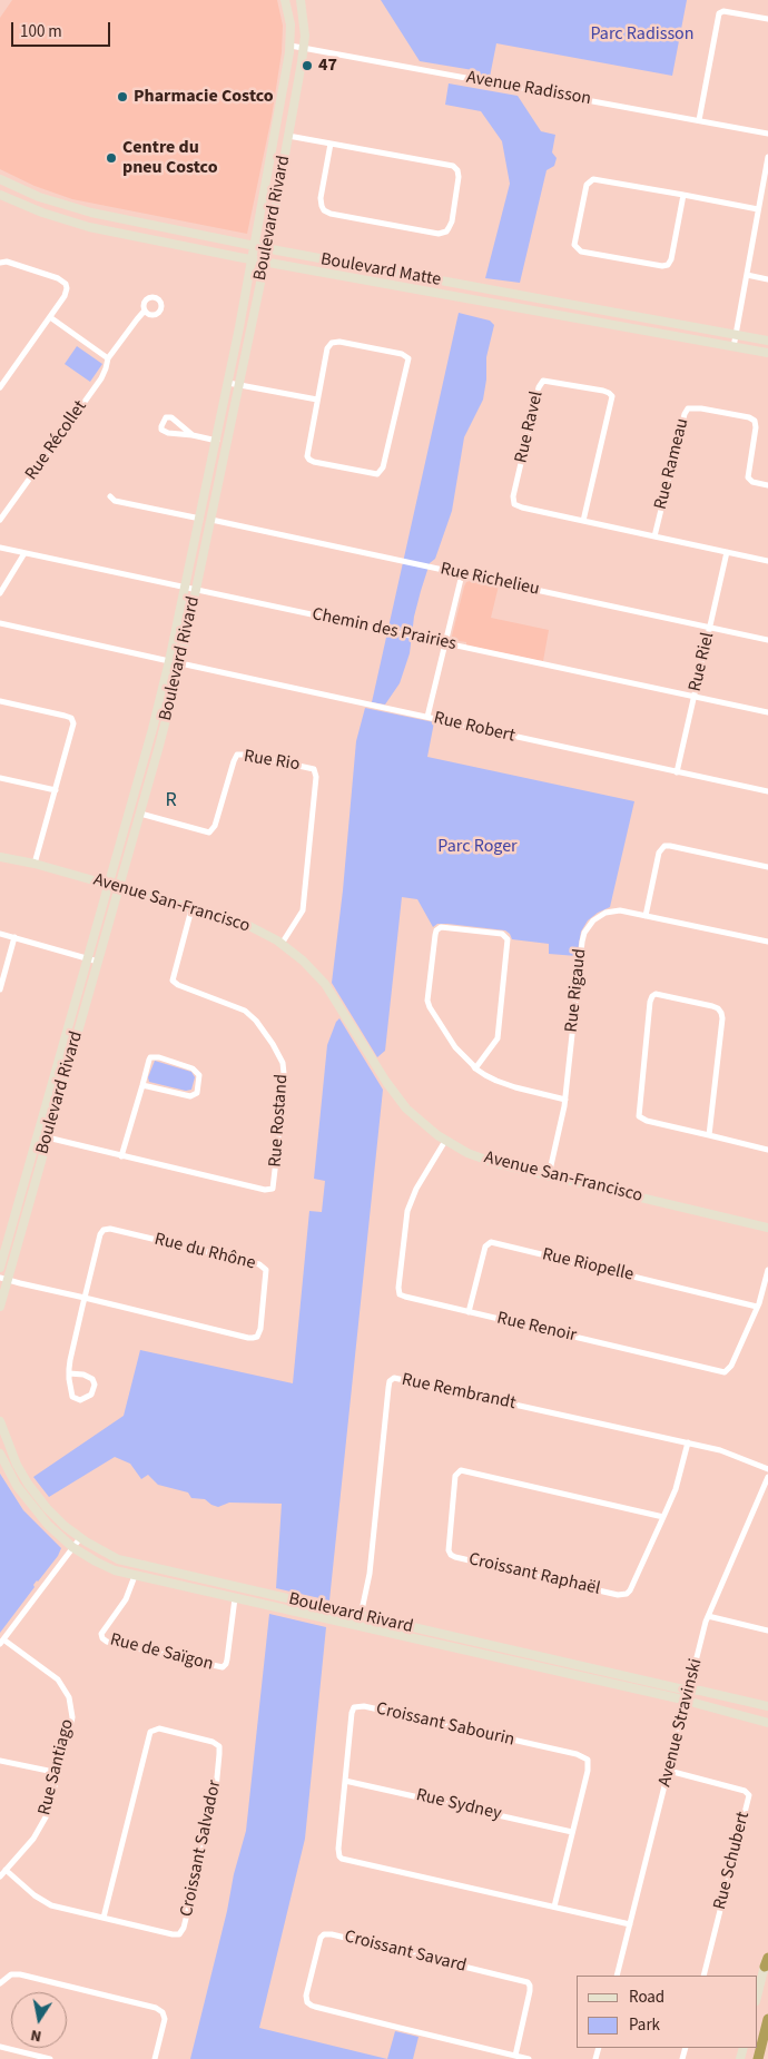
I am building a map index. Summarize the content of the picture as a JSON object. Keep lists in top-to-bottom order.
{
  "streets": {
    "street": [
      "Avenue Radisson",
      "Boulevard Rivard",
      "Boulevard Matte",
      "Rue Ravel",
      "Rue Récollet",
      "Rue Rameau",
      "Rue Richelieu",
      "Chemin des Prairies",
      "Rue Riel",
      "Rue Robert",
      "Rue Rio",
      "Avenue San-Francisco",
      "Rue Rigaud",
      "Rue Rostand",
      "Rue du Rhône",
      "Rue Riopelle",
      "Rue Renoir",
      "Rue Rembrandt",
      "Croissant Raphaël",
      "Rue de Saïgon",
      "Avenue Stravinski",
      "Croissant Sabourin",
      "Rue Santiago",
      "Rue Sydney",
      "Croissant Salvador",
      "Rue Schubert",
      "Croissant Savard"
    ]
  },
  "crossings": [
    ["Avenue Radisson", "Boulevard Rivard"],
    ["Boulevard Rivard", "Boulevard Matte"],
    ["Boulevard Rivard", "Rue Richelieu"],
    ["Boulevard Rivard", "Chemin des Prairies"],
    ["Boulevard Rivard", "Rue Robert"],
    ["Boulevard Rivard", "Rue Rio"],
    ["Boulevard Rivard", "Avenue San-Francisco"],
    ["Boulevard Rivard", "Rue Rostand"],
    ["Boulevard Rivard", "Rue du Rhône"],
    ["Boulevard Rivard", "Rue Rembrandt"],
    ["Boulevard Rivard", "Rue de Saïgon"],
    ["Boulevard Rivard", "Avenue Stravinski"],
    ["Rue Ravel", "Rue Rameau"],
    ["Rue Ravel", "Rue Riel"],
    ["Rue Richelieu", "Rue Riel"],
    ["Chemin des Prairies", "Rue Riel"],
    ["Rue Riel", "Rue Robert"],
    ["Rue Rio", "Avenue San-Francisco"],
    ["Avenue San-Francisco", "Rue Rigaud"],
    ["Avenue San-Francisco", "Rue Rostand"],
    ["Avenue San-Francisco", "Rue Renoir"],
    ["Rue Riopelle", "Rue Renoir"],
    ["Rue Rembrandt", "Croissant Raphaël"],
    ["Avenue Stravinski", "Croissant Sabourin"],
    ["Avenue Stravinski", "Rue Schubert"],
    ["Croissant Sabourin", "Rue Sydney"],
    ["Rue Santiago", "Croissant Salvador"]
  ],
  "districts": ["R"],
  "parks": ["Parc Radisson", "Parc Roger"],
  "places": ["47", "Pharmacie Costco", "Centre du pneu Costco"],
  "legend": ["Road", "Park"],
  "scale_bar": "100 m",
  "north": "bottom"
}
